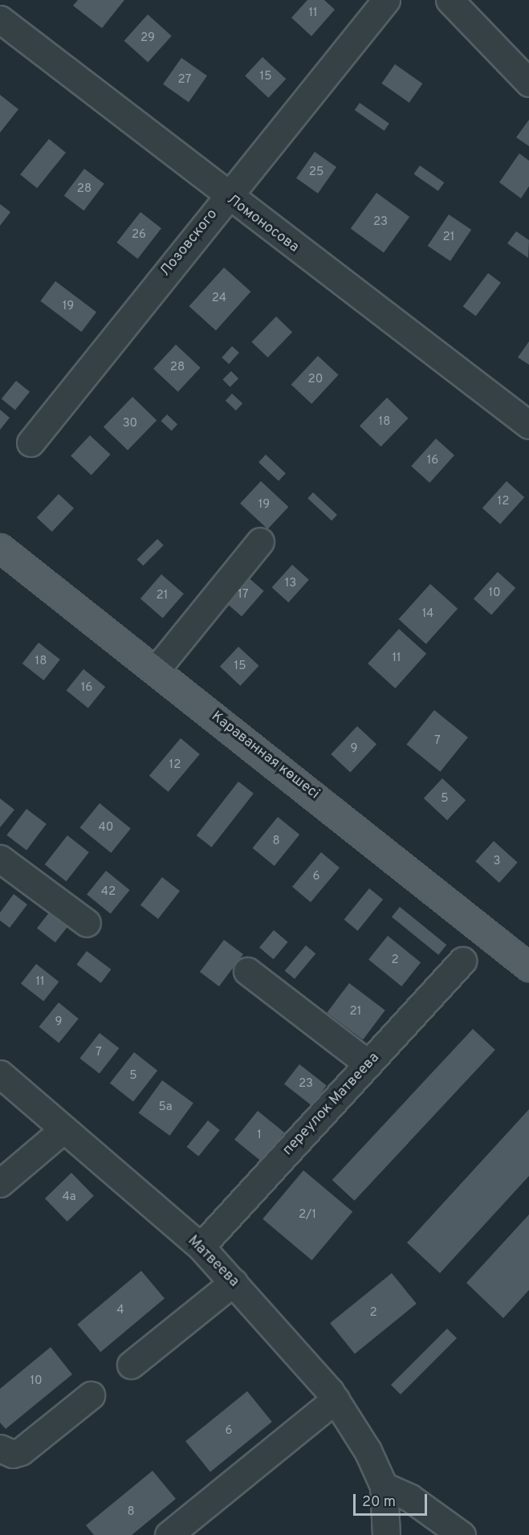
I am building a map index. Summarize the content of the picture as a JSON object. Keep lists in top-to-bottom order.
{
  "streets": {
    "main road": ["Караванная көшесі"],
    "street": [
      "Ломоносова",
      "Лозовского",
      "переулок Матвеева",
      "Матвеева"
    ]
  },
  "crossings": [
    ["Ломоносова", "Лозовского"],
    ["переулок Матвеева", "Матвеева"]
  ],
  "house_numbers": [
    "11",
    "29",
    "15",
    "27",
    "25",
    "28",
    "23",
    "26",
    "21",
    "24",
    "19",
    "28",
    "20",
    "18",
    "30",
    "16",
    "12",
    "19",
    "13",
    "10",
    "17",
    "21",
    "14",
    "11",
    "18",
    "15",
    "16",
    "7",
    "9",
    "12",
    "5",
    "40",
    "8",
    "3",
    "6",
    "42",
    "2",
    "11",
    "21",
    "9",
    "7",
    "5",
    "23",
    "5а",
    "1",
    "4а",
    "2/1",
    "4",
    "2",
    "10",
    "6",
    "8"
  ],
  "scale_bar": "20 m"
}
